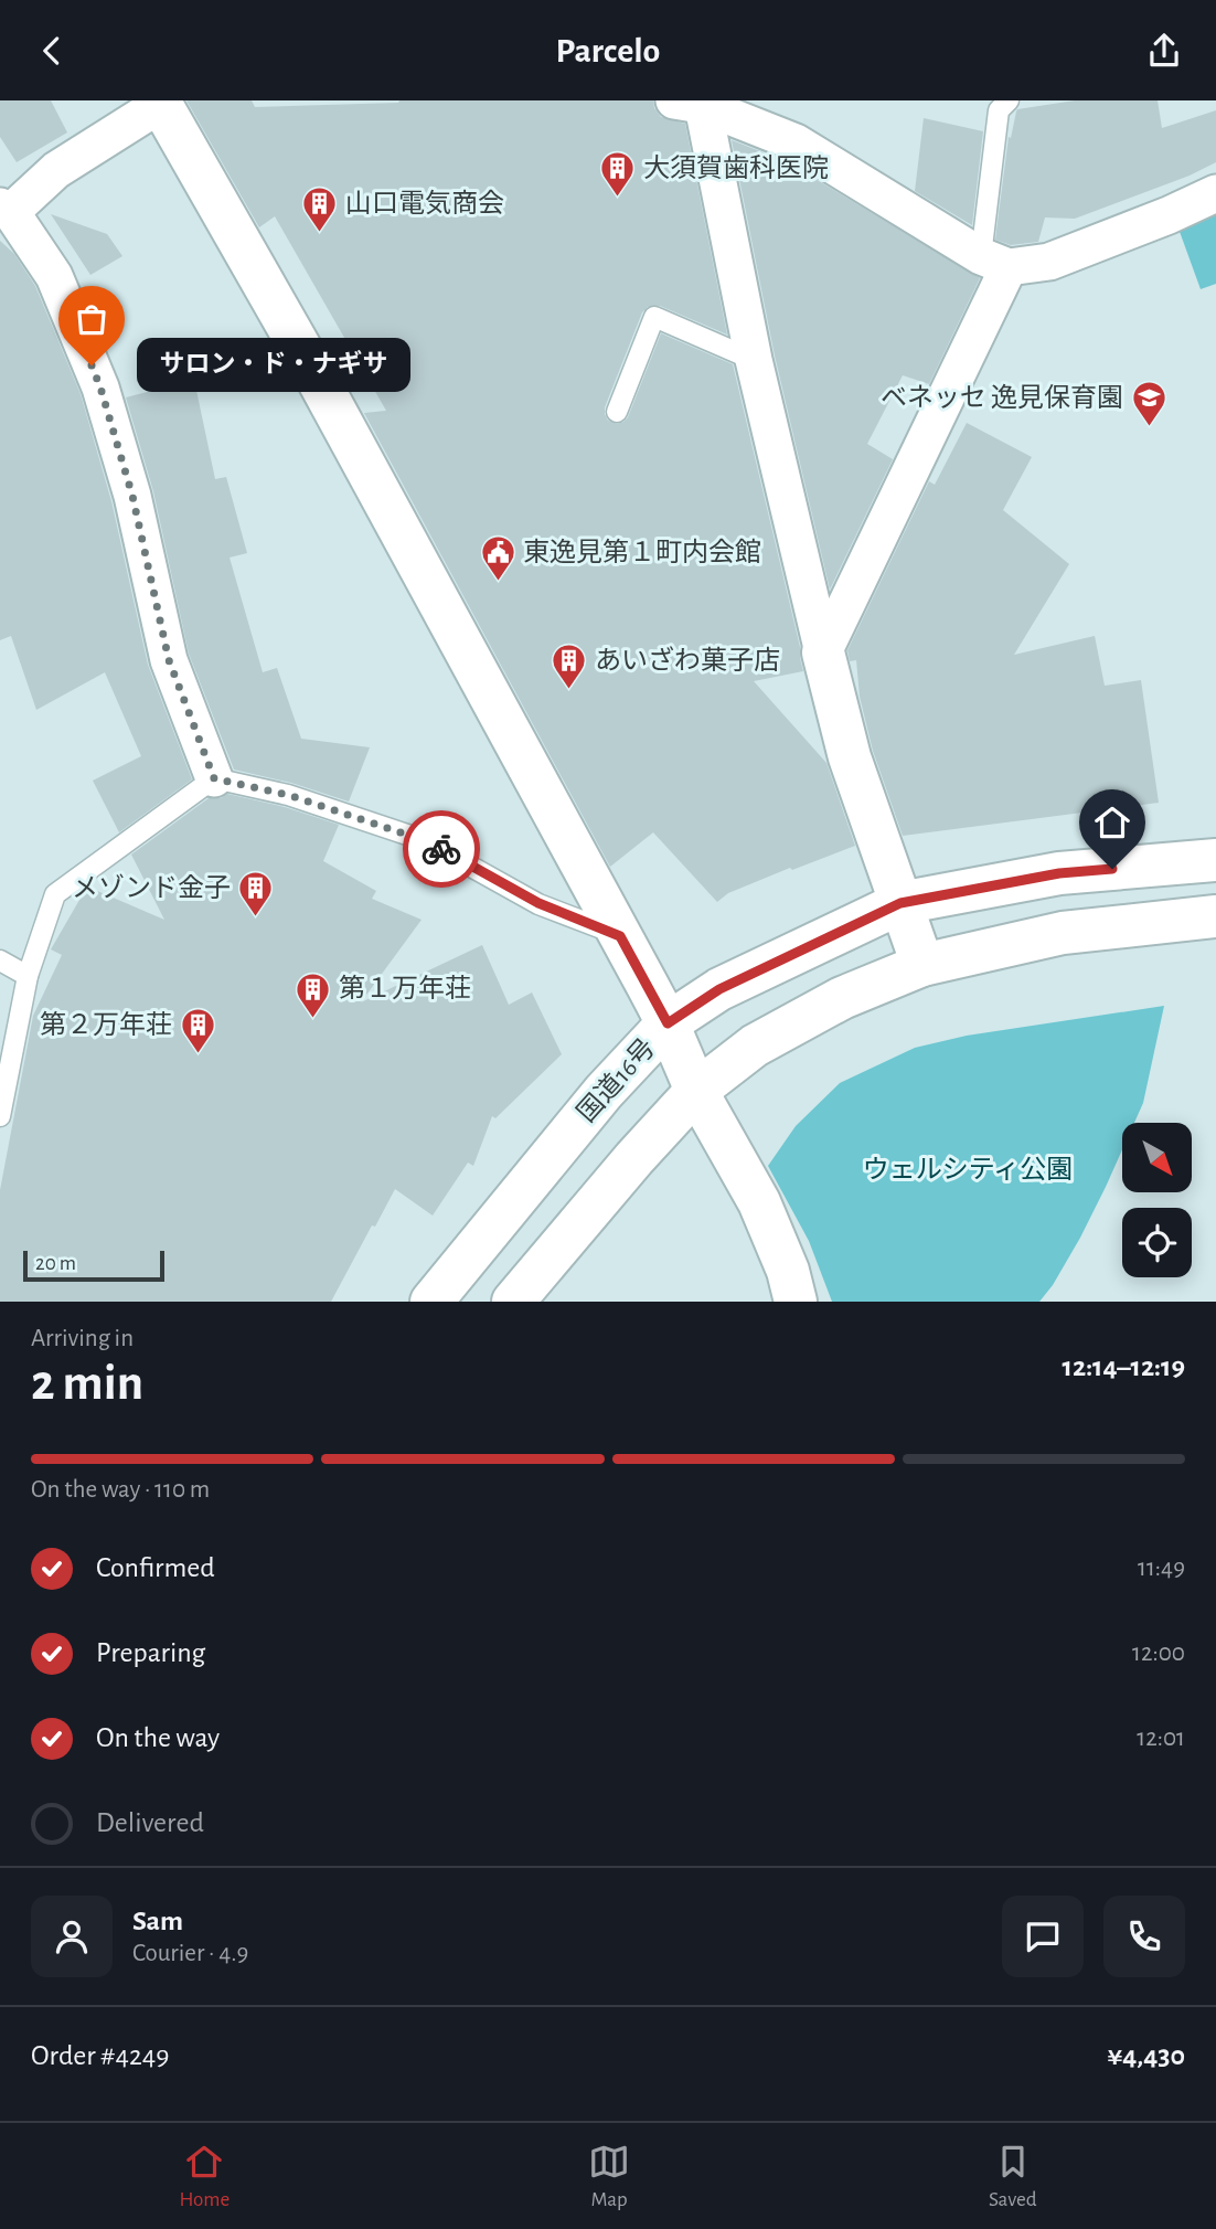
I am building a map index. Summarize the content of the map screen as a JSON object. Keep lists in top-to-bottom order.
{
  "streets": {
    "main road": ["国道16号"]
  },
  "parks": ["ウェルシティ公園"],
  "places": {
    "building": [
      "大須賀歯科医院",
      "山口電気商会",
      "あいざわ菓子店",
      "メゾンド金子",
      "第１万年荘",
      "第２万年荘"
    ],
    "other": ["サロン・ド・ナギサ"],
    "school or university": ["ベネッセ 逸見保育園"],
    "public building": ["東逸見第１町内会館"]
  },
  "scale_bar": "20 m",
  "north": "bottom right",
  "page": {
    "header": "Parcelo",
    "bubble": "サロン・ド・ナギサ",
    "scale": "20 m",
    "heading": ["2 min", "Arriving in", "12:14–12:19"],
    "panel": [
      "Sam",
      "Courier · 4.9",
      "Order #4249",
      "¥4,430"
    ],
    "bar": "On the way · 110 m",
    "list": [
      ["Confirmed", "11:49"],
      ["Preparing", "12:00"],
      ["On the way", "12:01"],
      "Delivered"
    ],
    "tabs": ["Home", "Map", "Saved"]
  }
}
